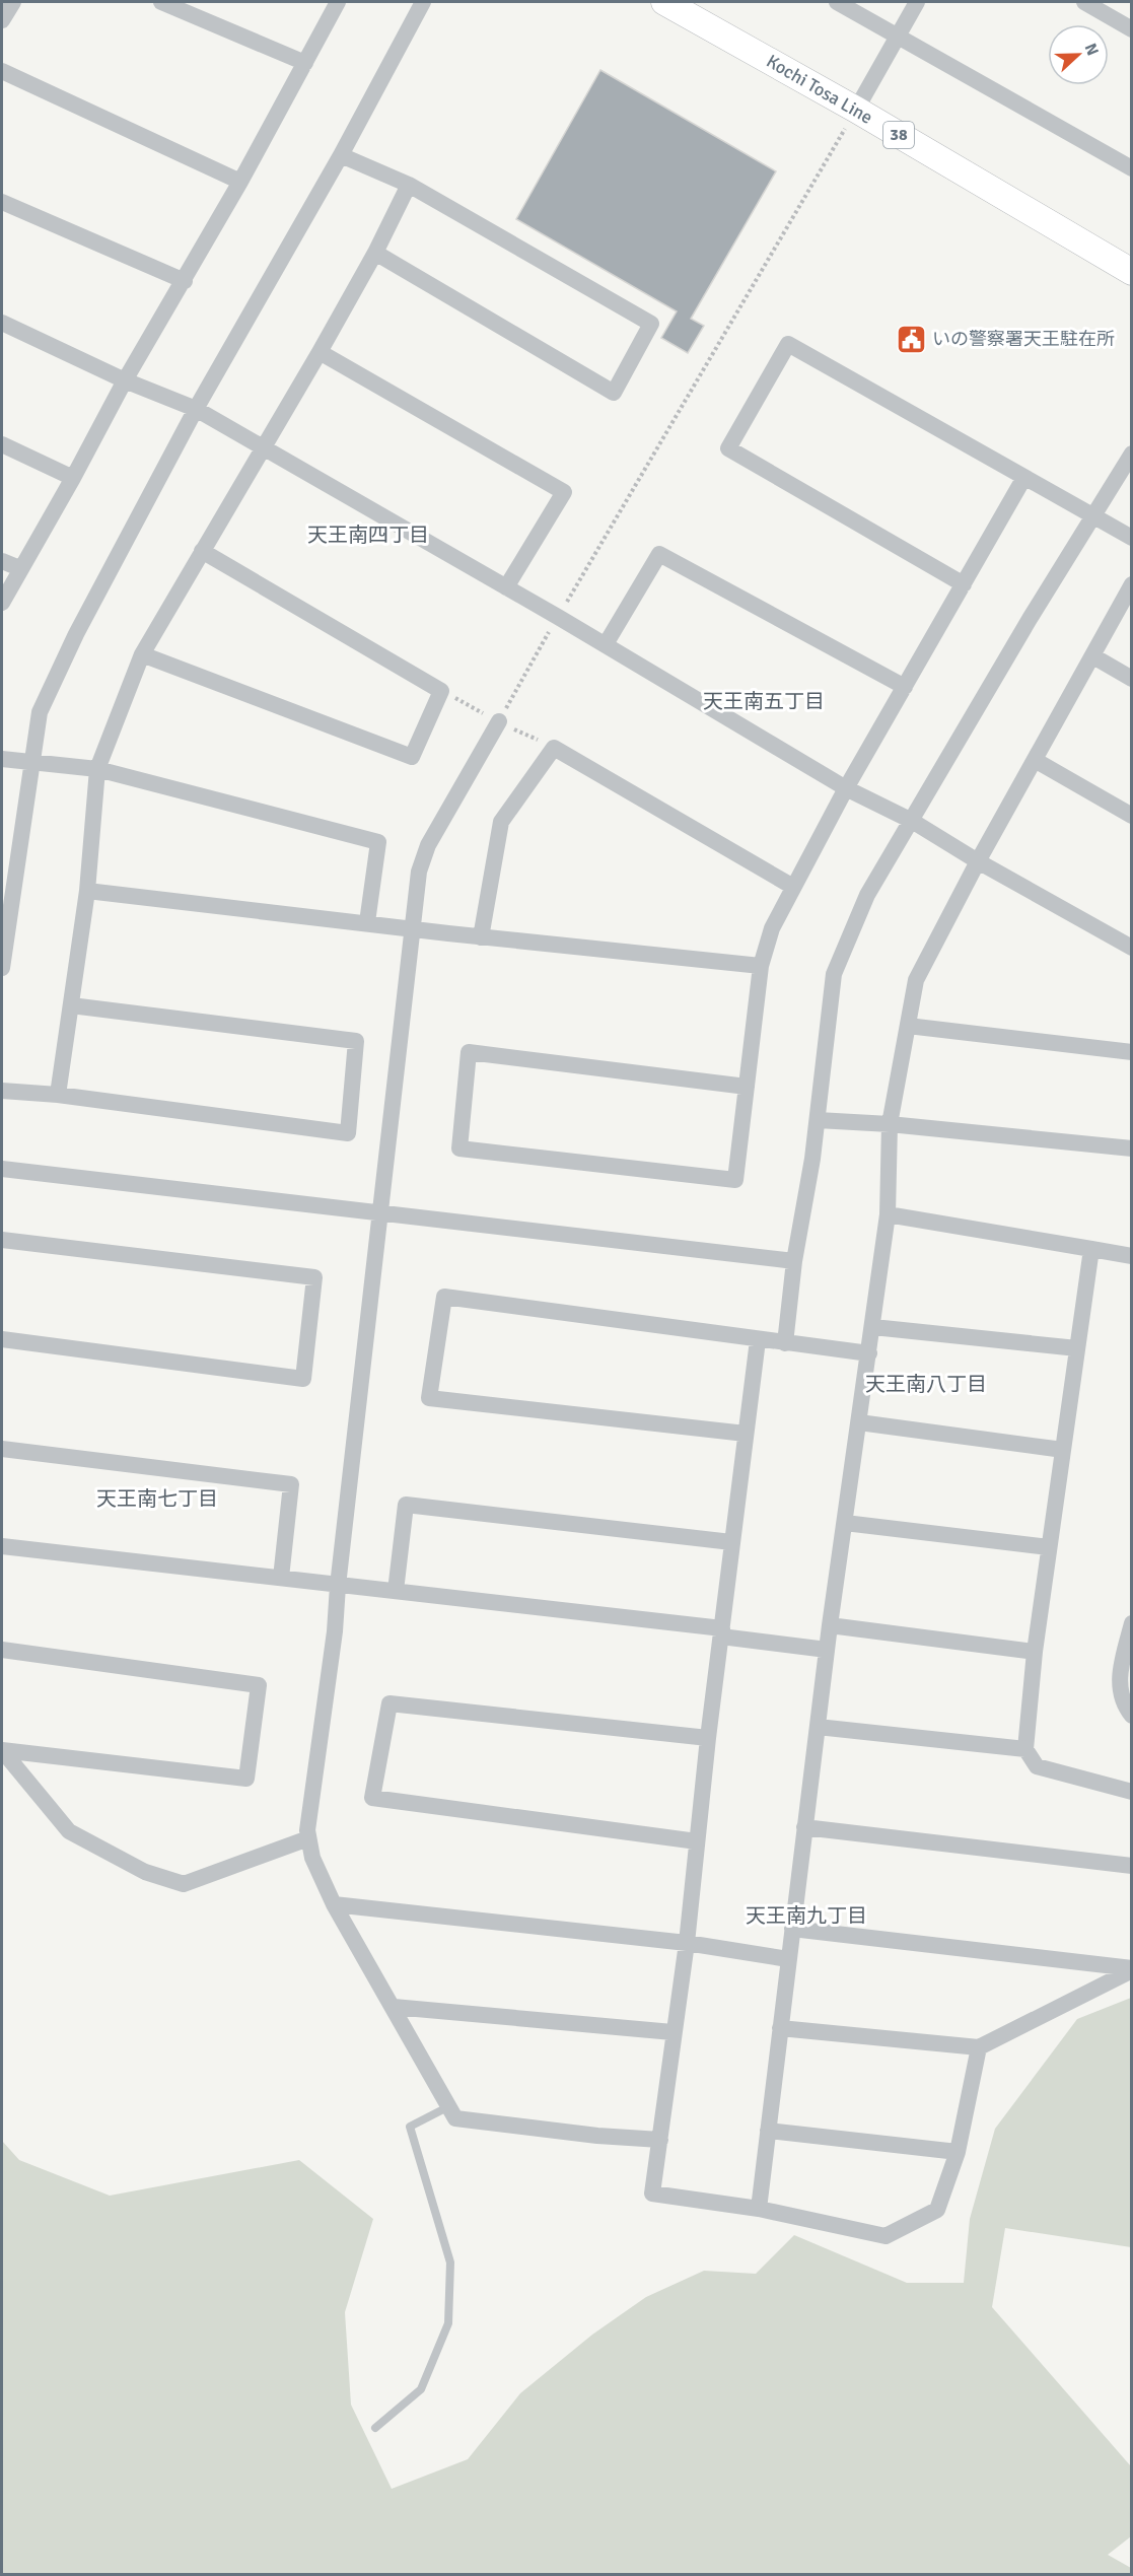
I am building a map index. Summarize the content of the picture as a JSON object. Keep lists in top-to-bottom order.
{
  "streets": {
    "main road": ["Kochi Tosa Line", "38"]
  },
  "districts": [
    "天王南四丁目",
    "天王南五丁目",
    "天王南八丁目",
    "天王南七丁目",
    "天王南九丁目"
  ],
  "places": {
    "public building": ["いの警察署天王駐在所"]
  },
  "north": "right"
}
